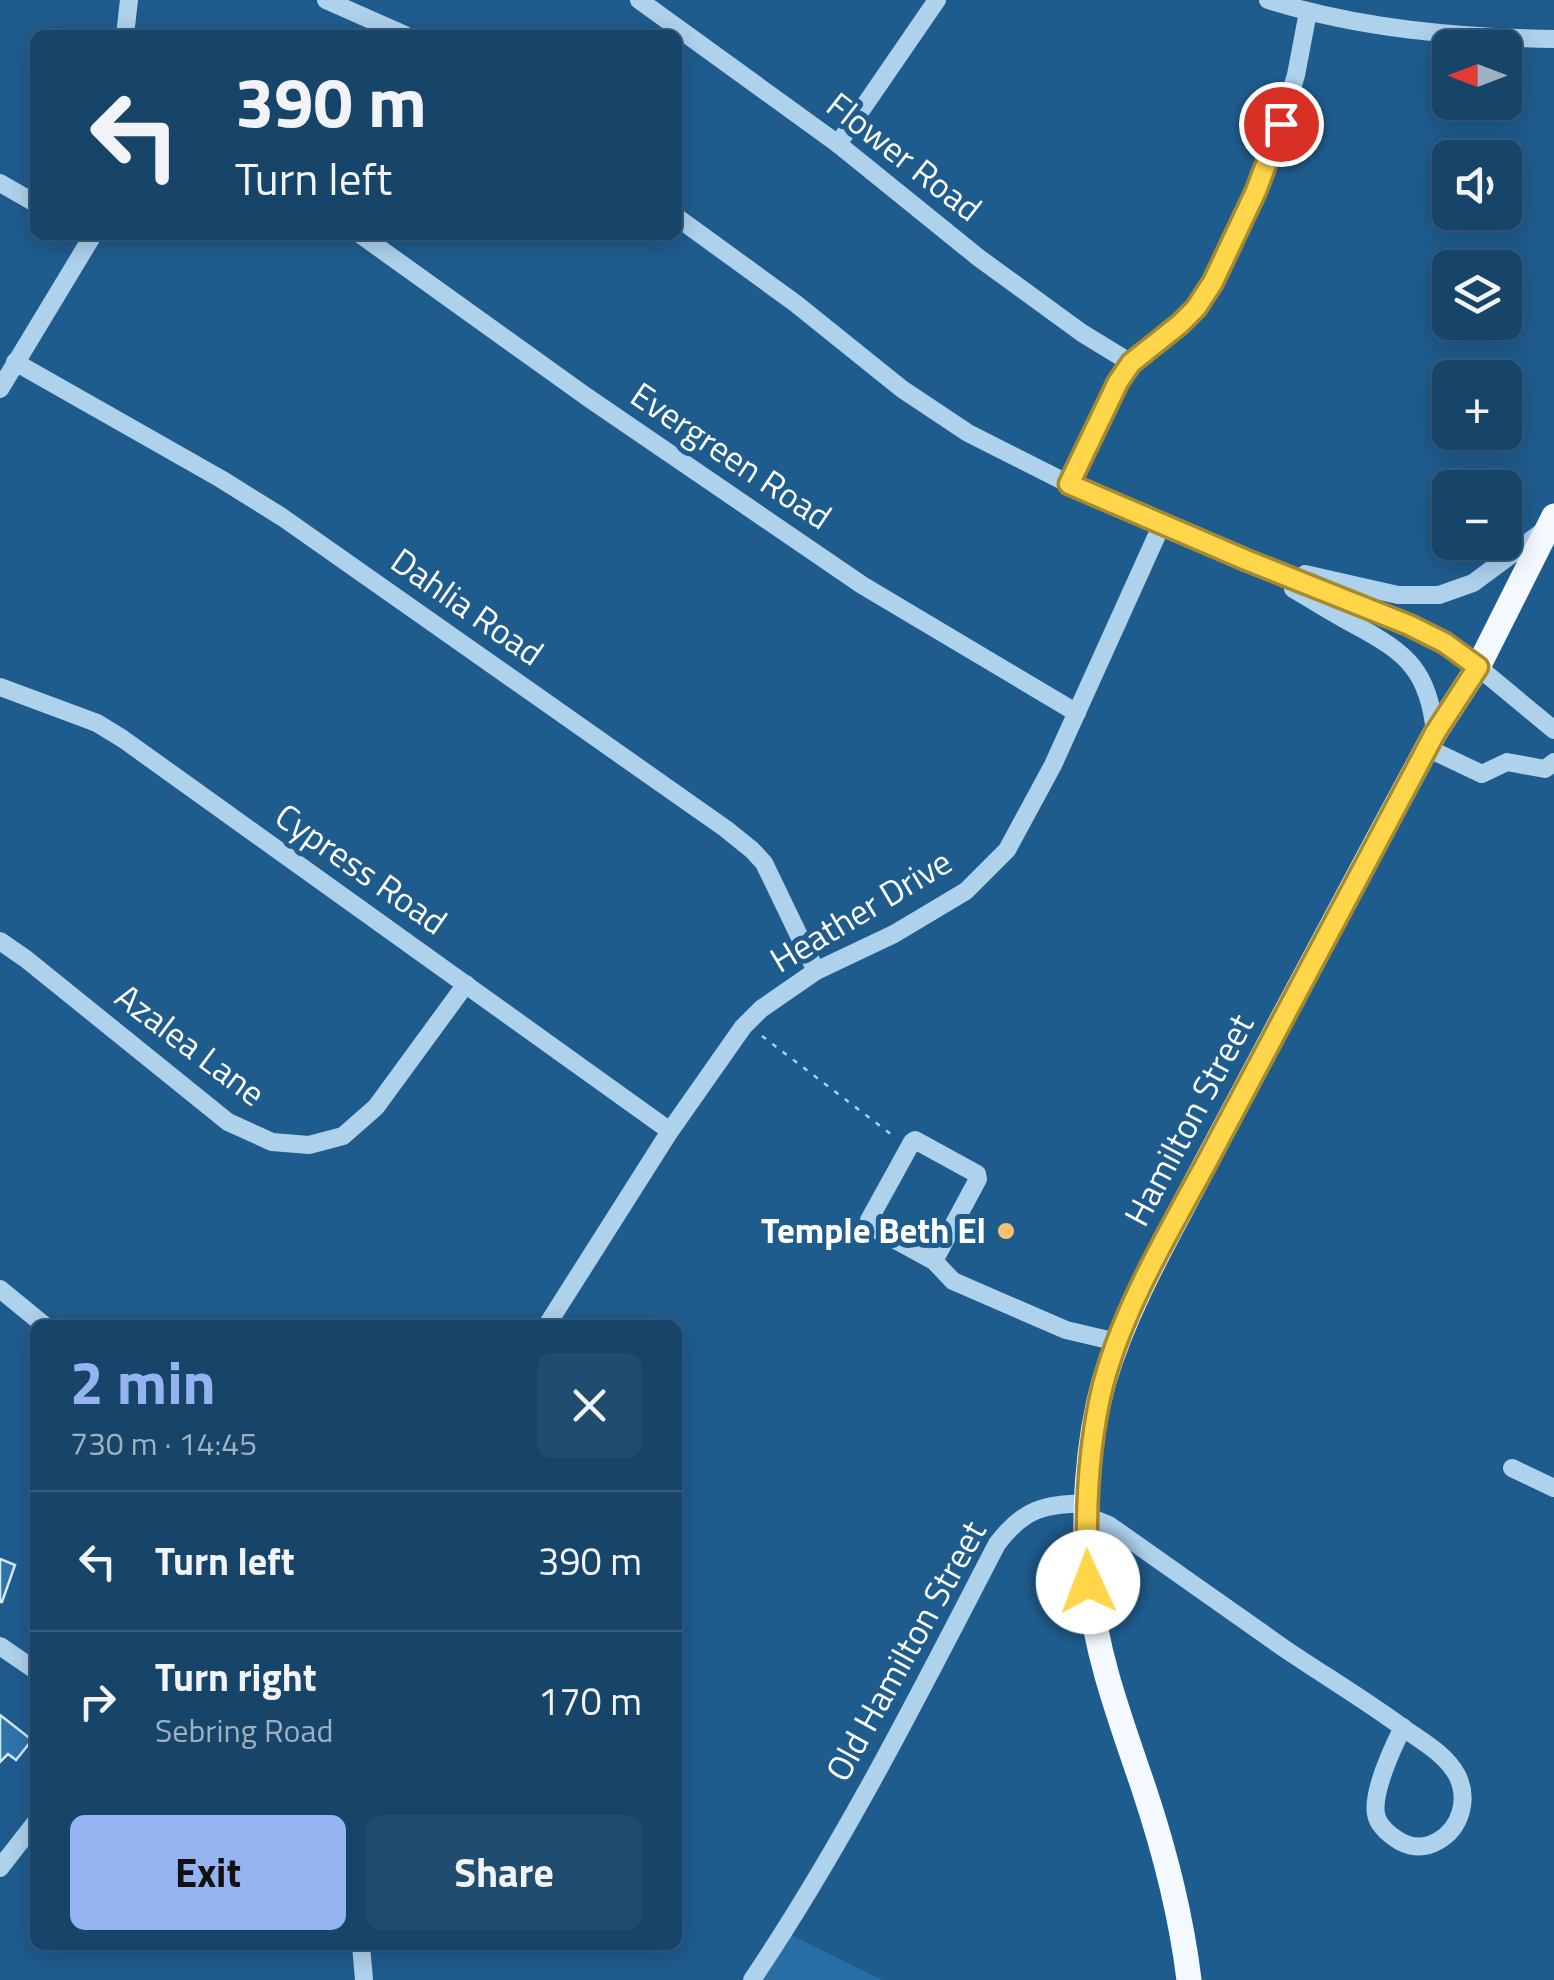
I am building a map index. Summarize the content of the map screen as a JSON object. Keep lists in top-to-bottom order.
{
  "streets": {
    "main road": ["Hamilton Street"],
    "street": [
      "Flower Road",
      "Evergreen Road",
      "Dahlia Road",
      "Cypress Road",
      "Heather Drive",
      "Azalea Lane",
      "Old Hamilton Street"
    ]
  },
  "crossings": [
    ["Evergreen Road", "Heather Drive"],
    ["Dahlia Road", "Heather Drive"],
    ["Cypress Road", "Heather Drive"],
    ["Cypress Road", "Azalea Lane"],
    ["Hamilton Street", "Old Hamilton Street"]
  ],
  "places": ["Temple Beth El"],
  "north": "left",
  "page": {
    "map_buttons": ["+", "−"],
    "turn": ["390 m", "Turn left"],
    "heading": ["2 min", "730 m · 14:45"],
    "list": [
      {
        "name": "Turn left",
        "value": "390 m"
      },
      {
        "name": "Turn right",
        "note": "Sebring Road",
        "value": "170 m"
      }
    ],
    "buttons": ["Exit", "Share"]
  }
}
